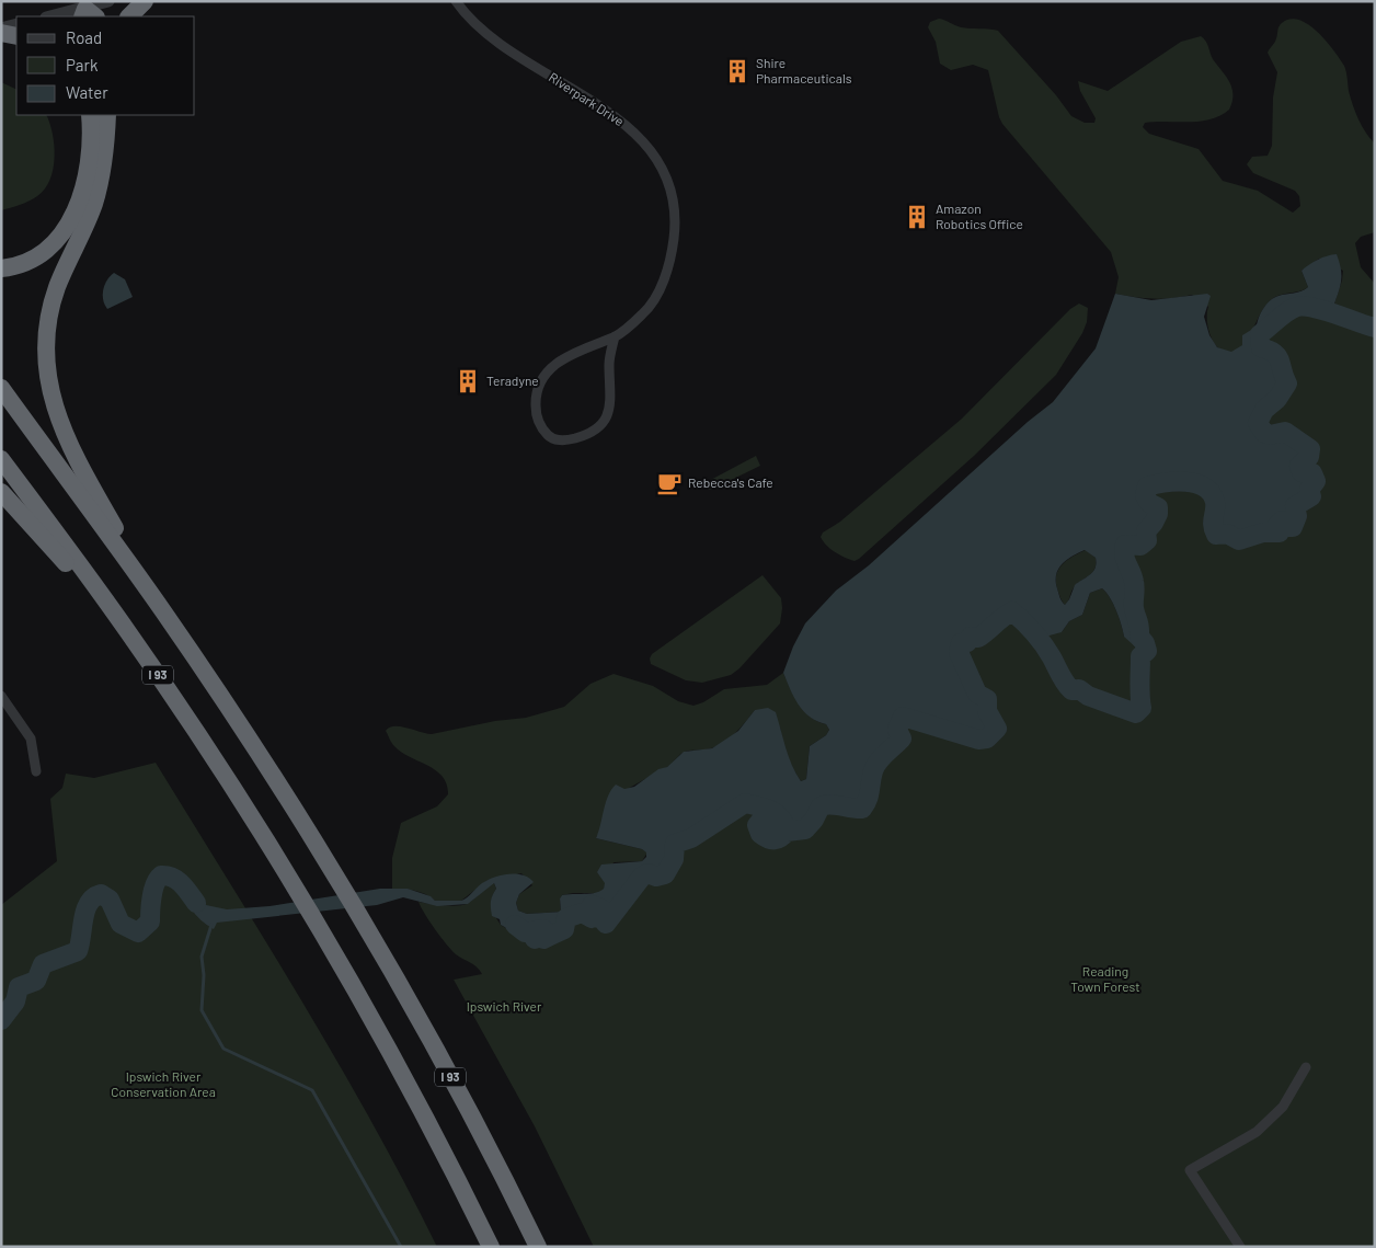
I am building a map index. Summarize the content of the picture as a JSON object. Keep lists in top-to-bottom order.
{
  "streets": {
    "highway": ["I 93"],
    "street": ["Riverpark Drive"]
  },
  "parks": ["Reading Town Forest", "Ipswich River", "Ipswich River Conservation Area"],
  "places": {
    "building": ["Shire Pharmaceuticals", "Amazon Robotics Office", "Teradyne"],
    "cafe": ["Rebecca's Cafe"]
  },
  "legend": ["Road", "Park", "Water"]
}
